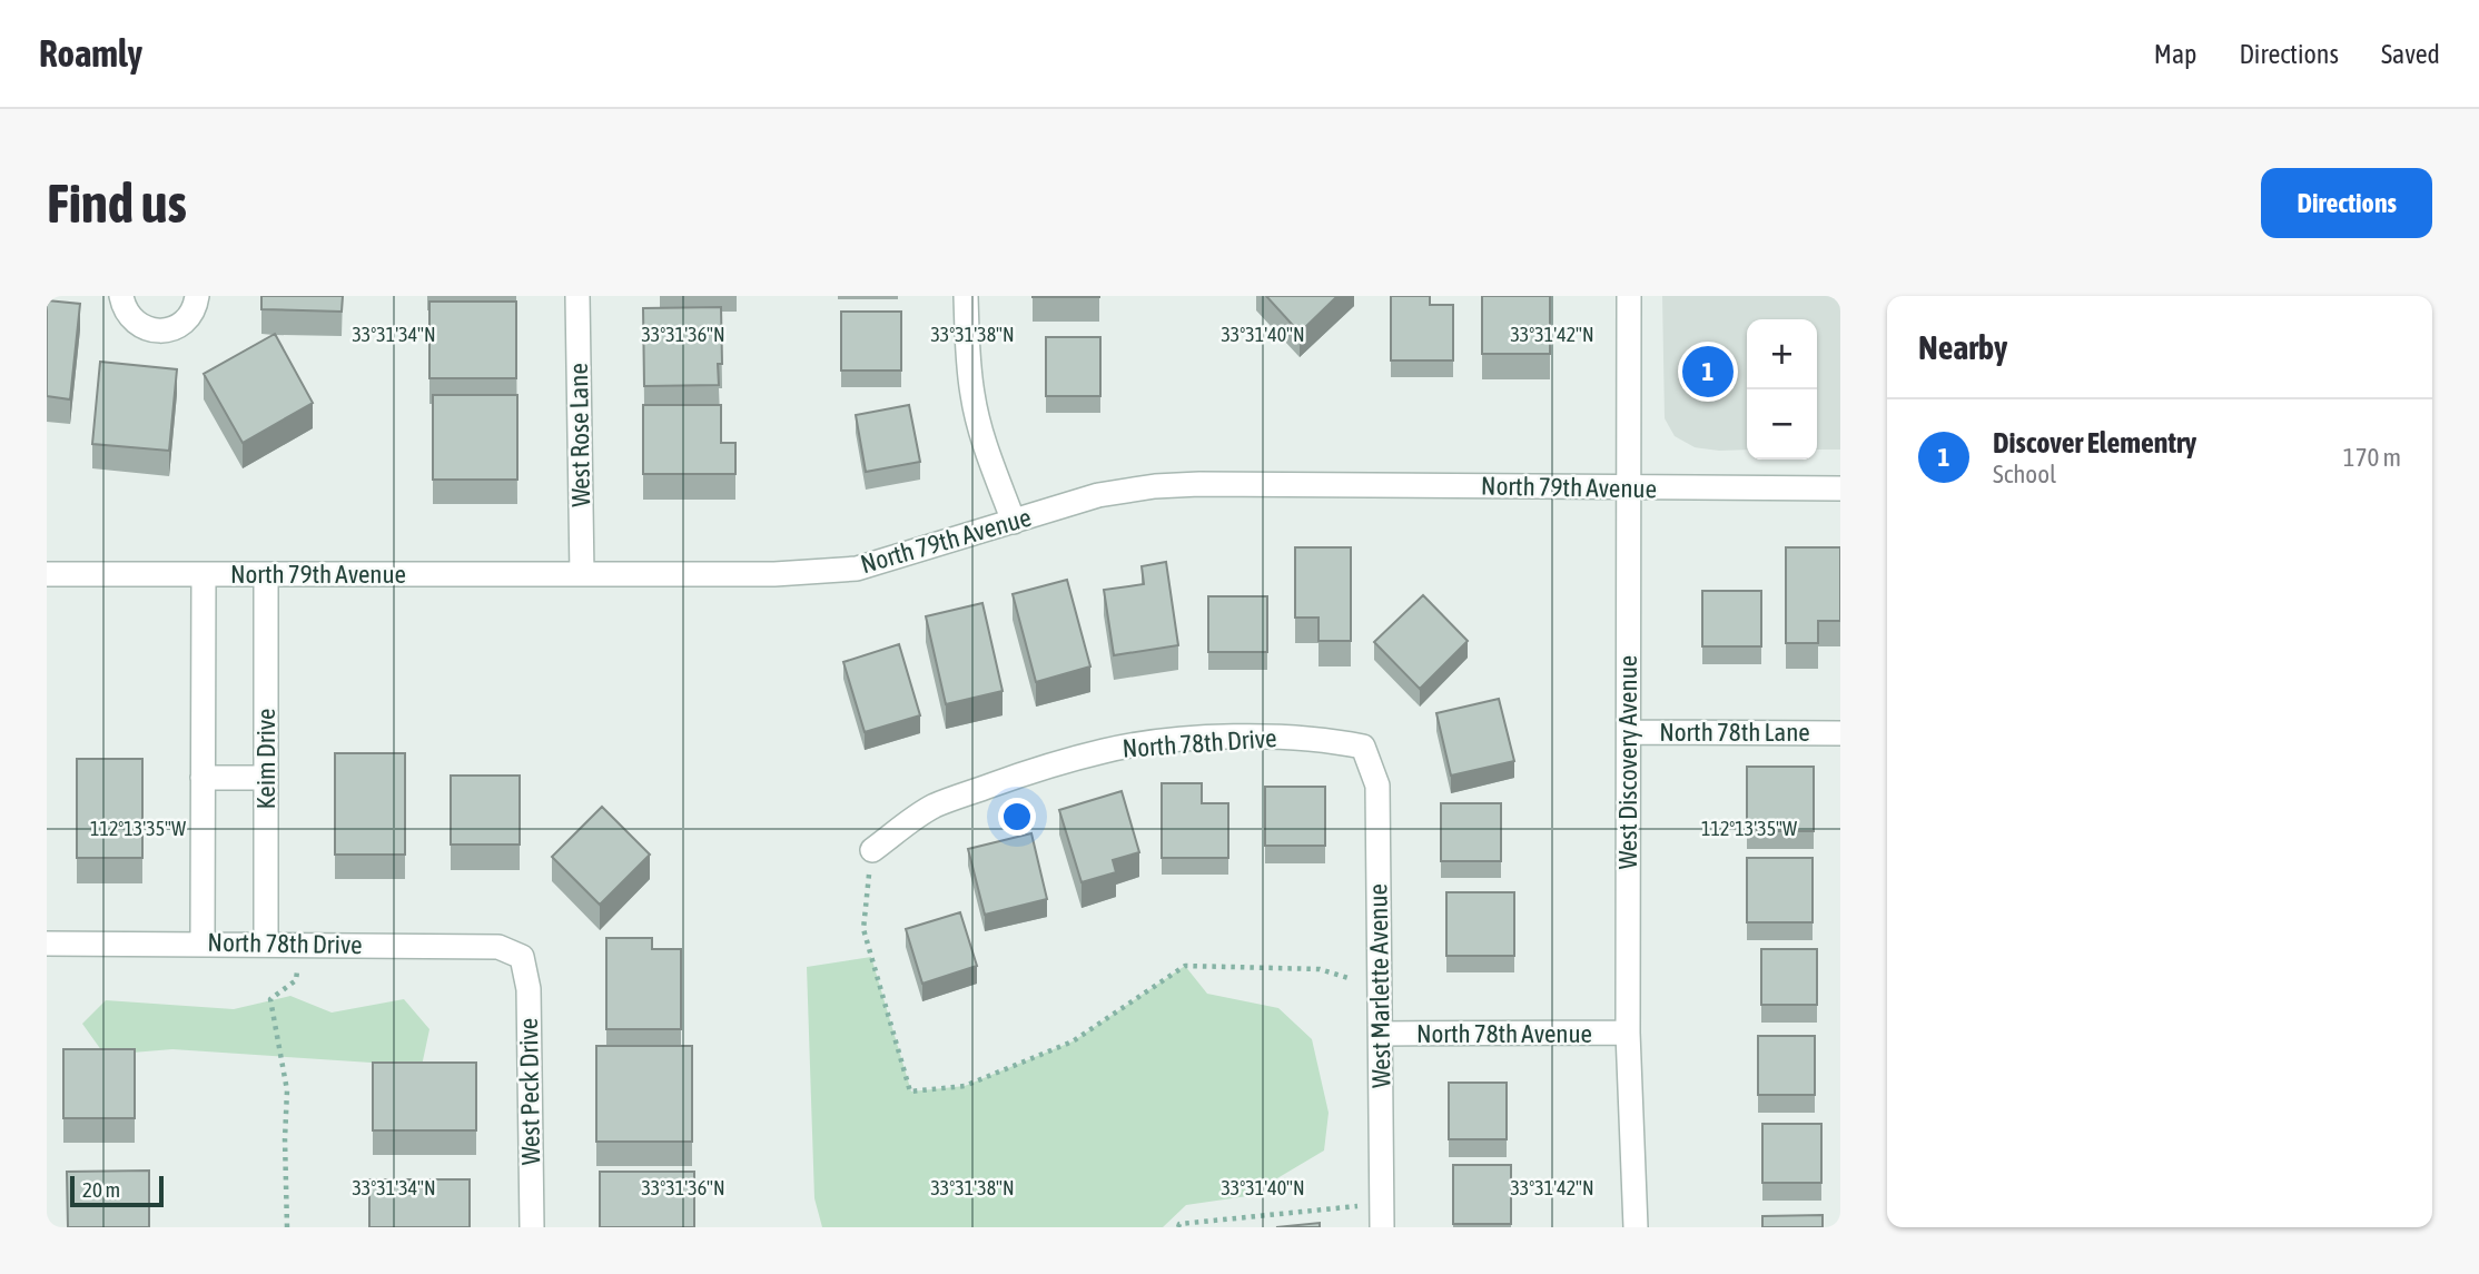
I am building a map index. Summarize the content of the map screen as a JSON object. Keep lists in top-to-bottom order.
{
  "streets": {
    "street": [
      "West Rose Lane",
      "North 79th Avenue",
      "North 78th Lane",
      "North 78th Drive",
      "Keim Drive",
      "West Discovery Avenue",
      "West Marlette Avenue",
      "North 78th Avenue",
      "West Peck Drive"
    ]
  },
  "crossings": [
    ["West Rose Lane", "North 79th Avenue"],
    ["North 79th Avenue", "Keim Drive"],
    ["North 79th Avenue", "West Discovery Avenue"],
    ["North 78th Lane", "West Discovery Avenue"],
    ["North 78th Drive", "Keim Drive"],
    ["North 78th Drive", "West Marlette Avenue"],
    ["North 78th Drive", "West Peck Drive"],
    ["West Discovery Avenue", "North 78th Avenue"],
    ["West Marlette Avenue", "North 78th Avenue"]
  ],
  "scale_bar": "20 m",
  "page": {
    "header": "Roamly",
    "nav": ["Map", "Directions", "Saved"],
    "buttons": "Directions",
    "title": "Find us",
    "heading": "Nearby",
    "map_buttons": ["+", "−"],
    "pins": "1",
    "list": [
      {
        "mark": "1",
        "name": "Discover Elementry",
        "note": "School",
        "value": "170 m"
      }
    ],
    "scale": "20 m"
  },
  "coordinates": [
    "33°31'34\"N",
    "33°31'36\"N",
    "33°31'38\"N",
    "33°31'40\"N",
    "33°31'42\"N",
    "112°13'35\"W"
  ]
}
